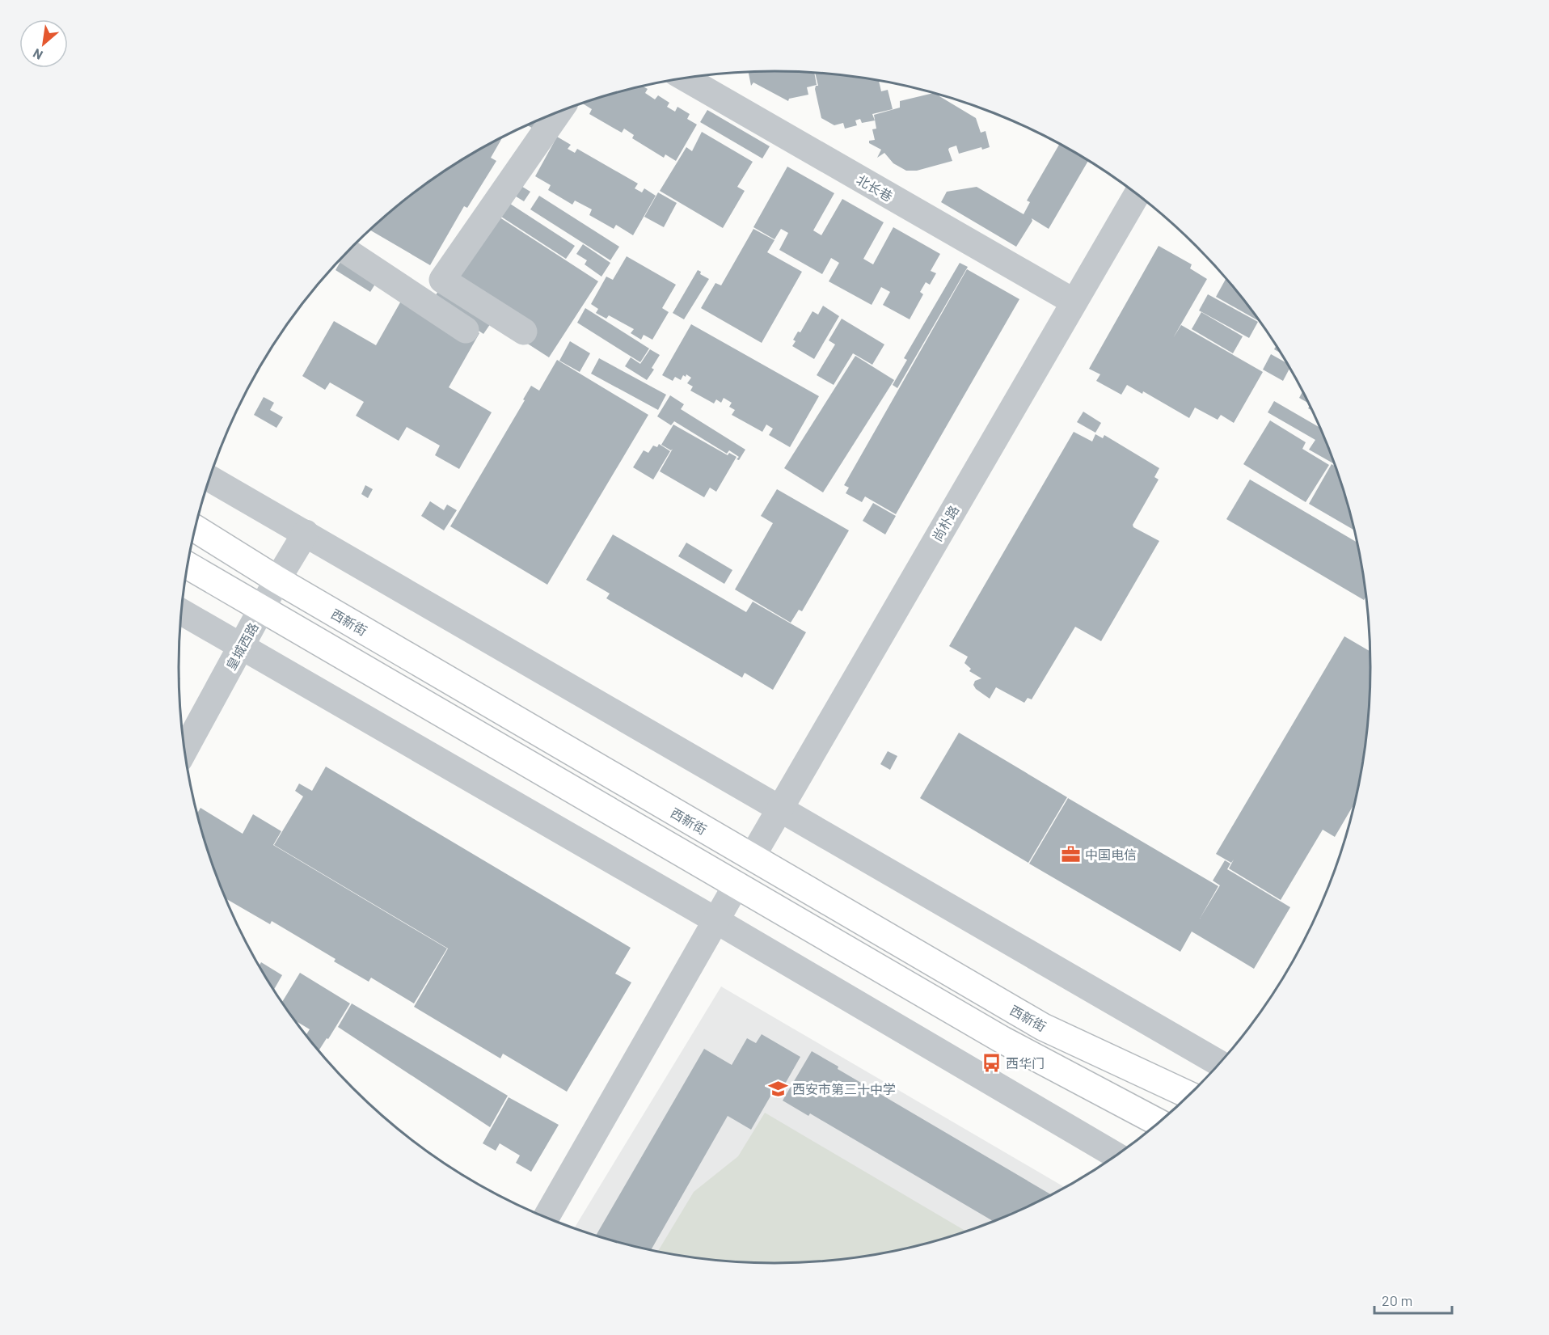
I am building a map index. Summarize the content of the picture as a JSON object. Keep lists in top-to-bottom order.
{
  "streets": {
    "main road": ["西新街"],
    "street": ["北长巷", "尚朴路", "皇城西路"]
  },
  "crossings": [
    ["北长巷", "尚朴路"],
    ["尚朴路", "西新街"],
    ["西新街", "皇城西路"]
  ],
  "places": {
    "office": ["中国电信"],
    "bus stop": ["西华门"],
    "school or university": ["西安市第三十中学"]
  },
  "scale_bar": "20 m",
  "north": "bottom left"
}
